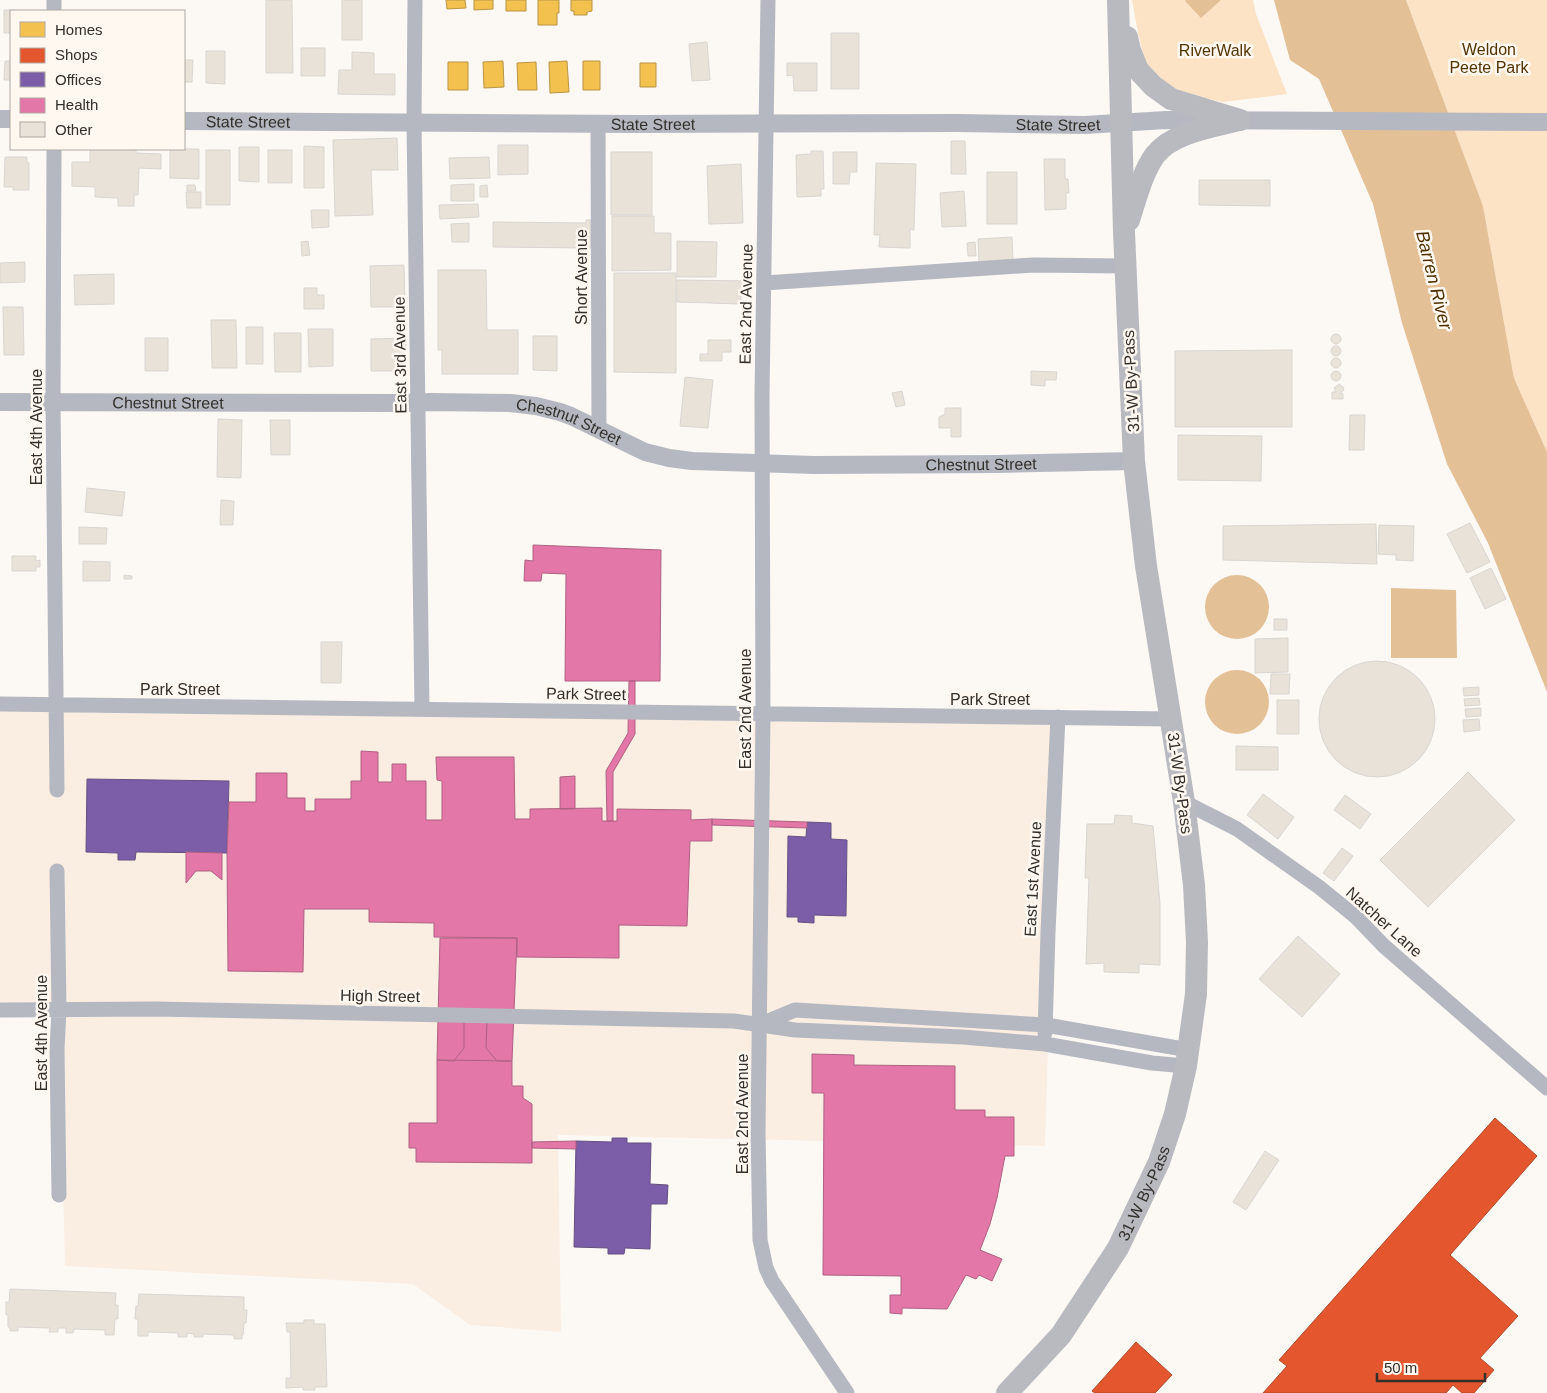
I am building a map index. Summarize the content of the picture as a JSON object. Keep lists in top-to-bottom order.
{
  "streets": {
    "main road": ["31-W By-Pass"],
    "street": [
      "State Street",
      "Short Avenue",
      "East 2nd Avenue",
      "East 3rd Avenue",
      "Chestnut Street",
      "East 4th Avenue",
      "Park Street",
      "East 1st Avenue",
      "Natcher Lane",
      "High Street"
    ]
  },
  "crossings": [
    ["State Street", "Short Avenue"],
    ["State Street", "East 2nd Avenue"],
    ["State Street", "East 3rd Avenue"],
    ["State Street", "31-W By-Pass"],
    ["Short Avenue", "Chestnut Street"],
    ["East 2nd Avenue", "Chestnut Street"],
    ["East 2nd Avenue", "Park Street"],
    ["East 2nd Avenue", "High Street"],
    ["East 3rd Avenue", "Chestnut Street"],
    ["East 3rd Avenue", "Park Street"],
    ["31-W By-Pass", "Chestnut Street"],
    ["31-W By-Pass", "Park Street"],
    ["31-W By-Pass", "Natcher Lane"],
    ["31-W By-Pass", "High Street"],
    ["Chestnut Street", "East 4th Avenue"],
    ["East 4th Avenue", "Park Street"],
    ["East 4th Avenue", "High Street"],
    ["Park Street", "East 1st Avenue"],
    ["East 1st Avenue", "High Street"]
  ],
  "water": ["Barren River"],
  "parks": ["Weldon Peete Park", "RiverWalk"],
  "legend": [
    "Homes",
    "Shops",
    "Offices",
    "Health",
    "Other"
  ],
  "scale_bar": "50 m"
}
